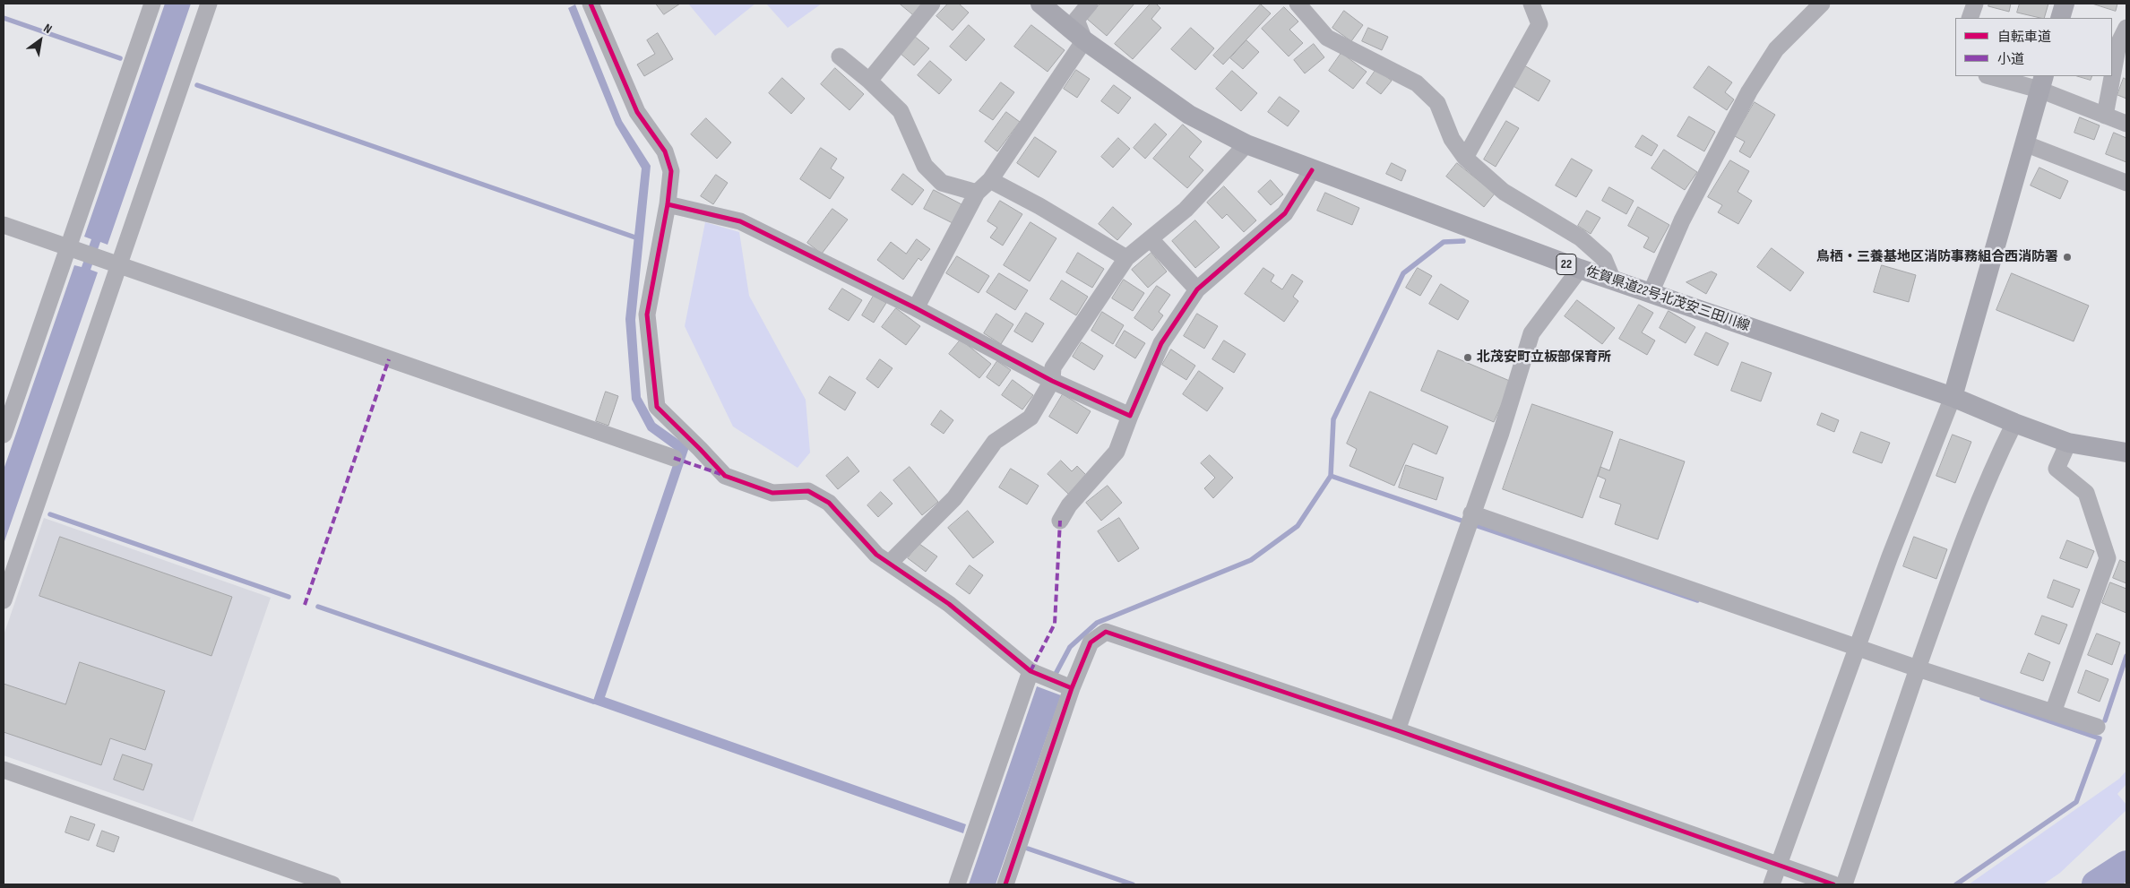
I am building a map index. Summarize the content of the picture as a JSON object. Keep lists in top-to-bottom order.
{
  "streets": {
    "main road": ["22", "佐賀県道22号北茂安三田川線"]
  },
  "places": ["鳥栖・三養基地区消防事務組合西消防署", "北茂安町立板部保育所"],
  "legend": ["自転車道", "小道"],
  "north": "top right"
}
